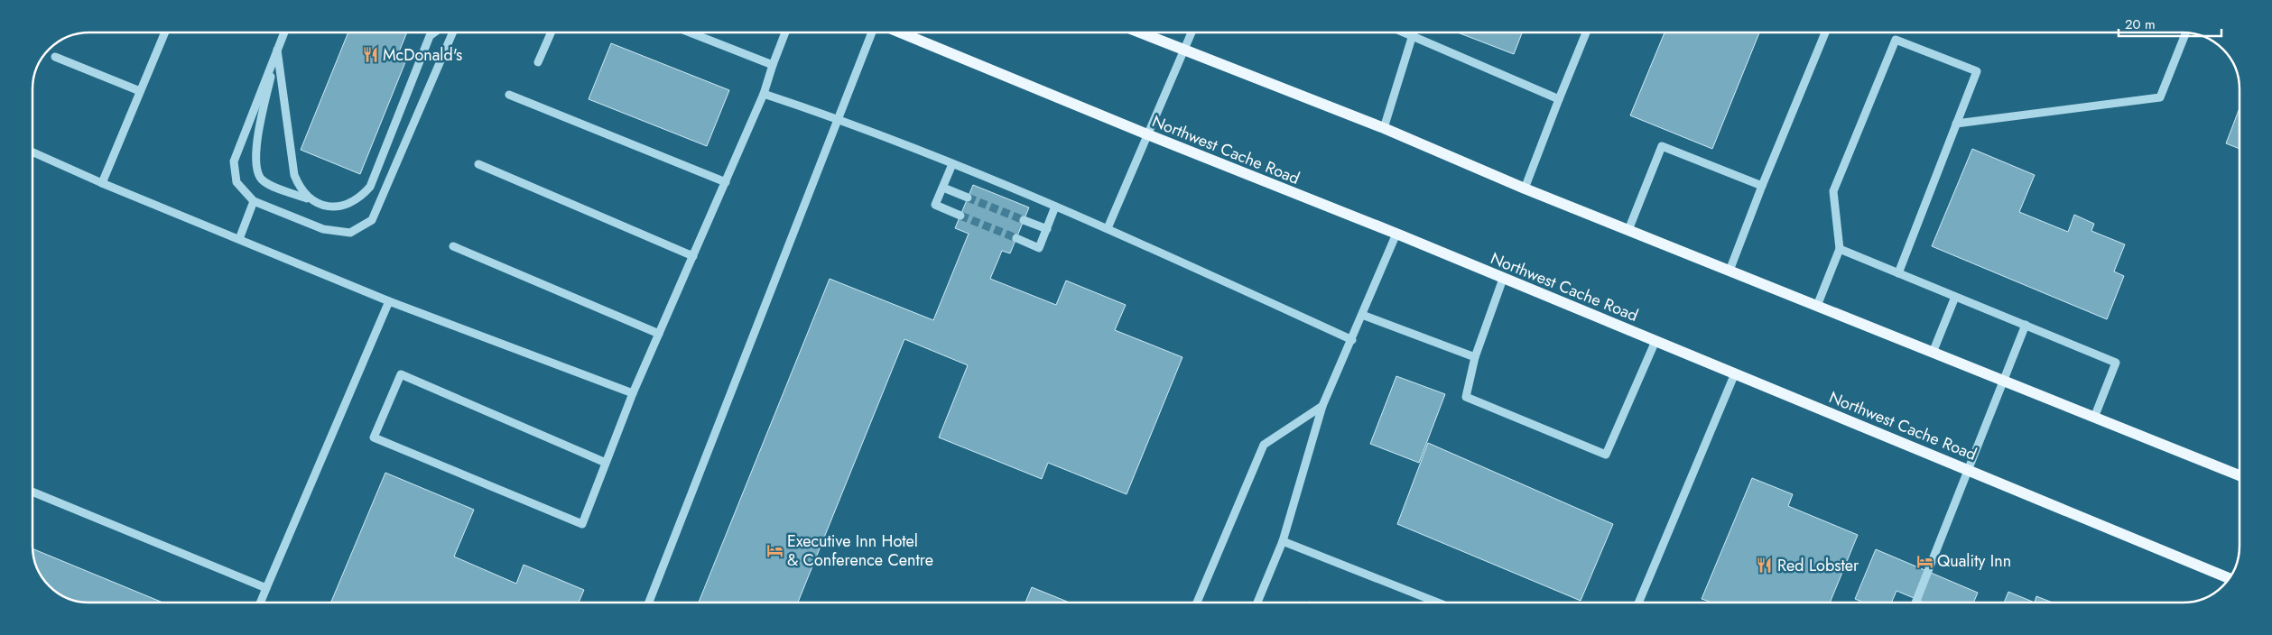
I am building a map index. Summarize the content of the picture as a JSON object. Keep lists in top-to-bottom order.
{
  "streets": {
    "main road": ["Northwest Cache Road"]
  },
  "places": {
    "restaurant": ["McDonald's", "Red Lobster"],
    "hotel": ["Executive Inn Hotel & Conference Centre", "Quality Inn"]
  },
  "scale_bar": "20 m"
}
